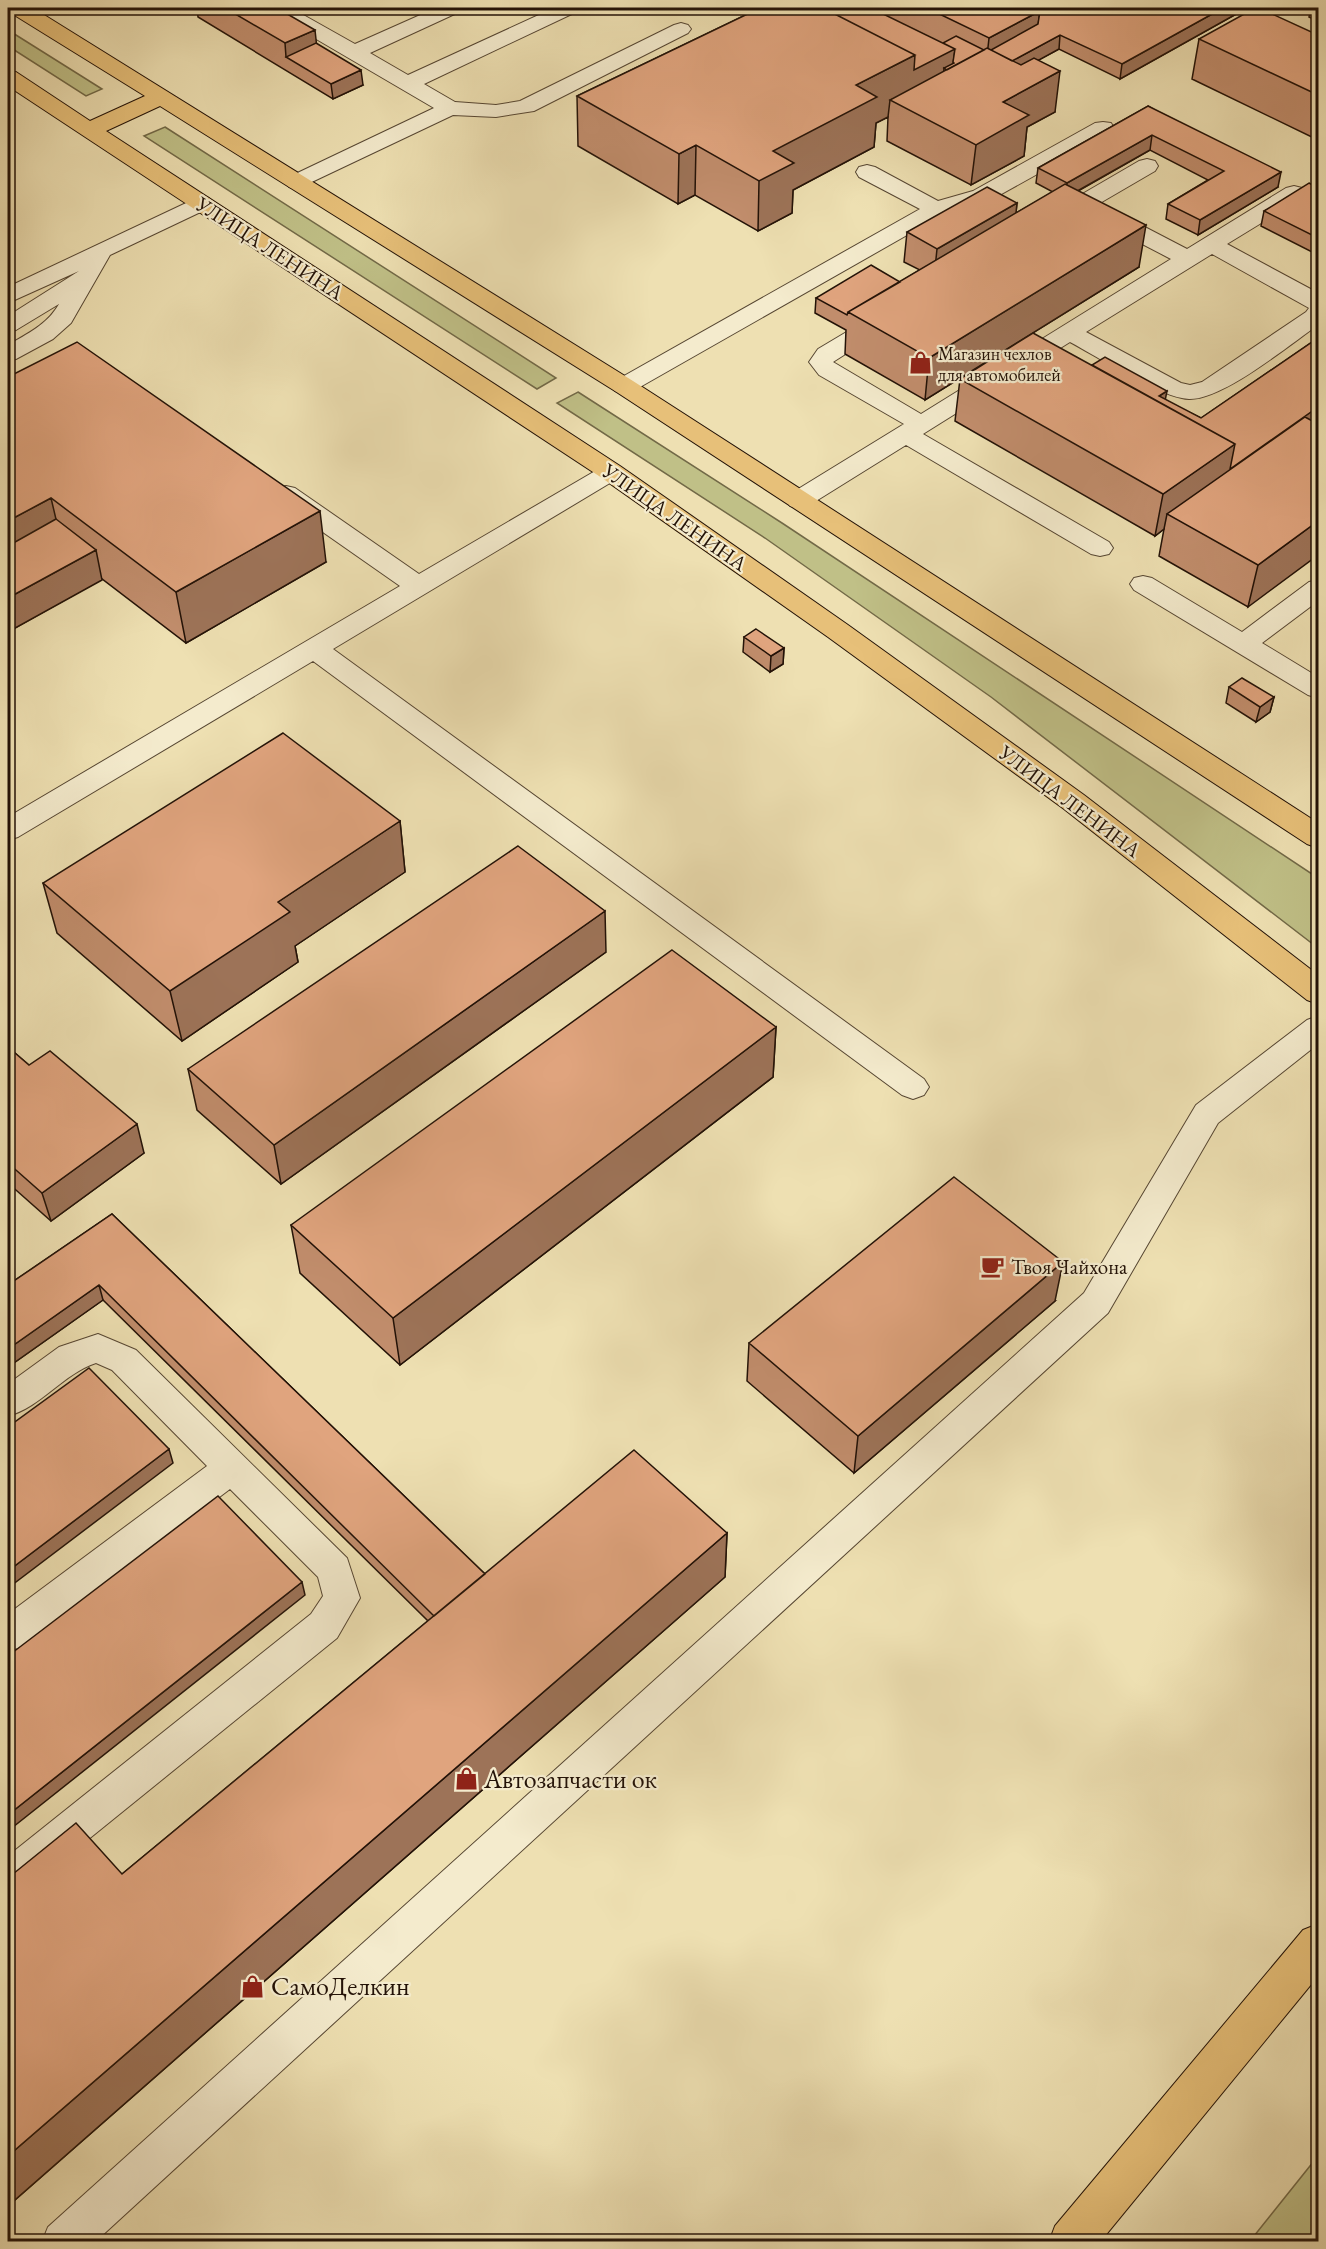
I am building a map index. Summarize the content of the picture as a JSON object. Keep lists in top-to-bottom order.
{
  "streets": {
    "main road": ["УЛИЦА ЛЕНИНА"]
  },
  "places": {
    "shop": ["Магазин чехлов для автомобилей", "Автозапчасти ок", "СамоДелкин"],
    "cafe": ["Твоя Чайхона"]
  }
}
